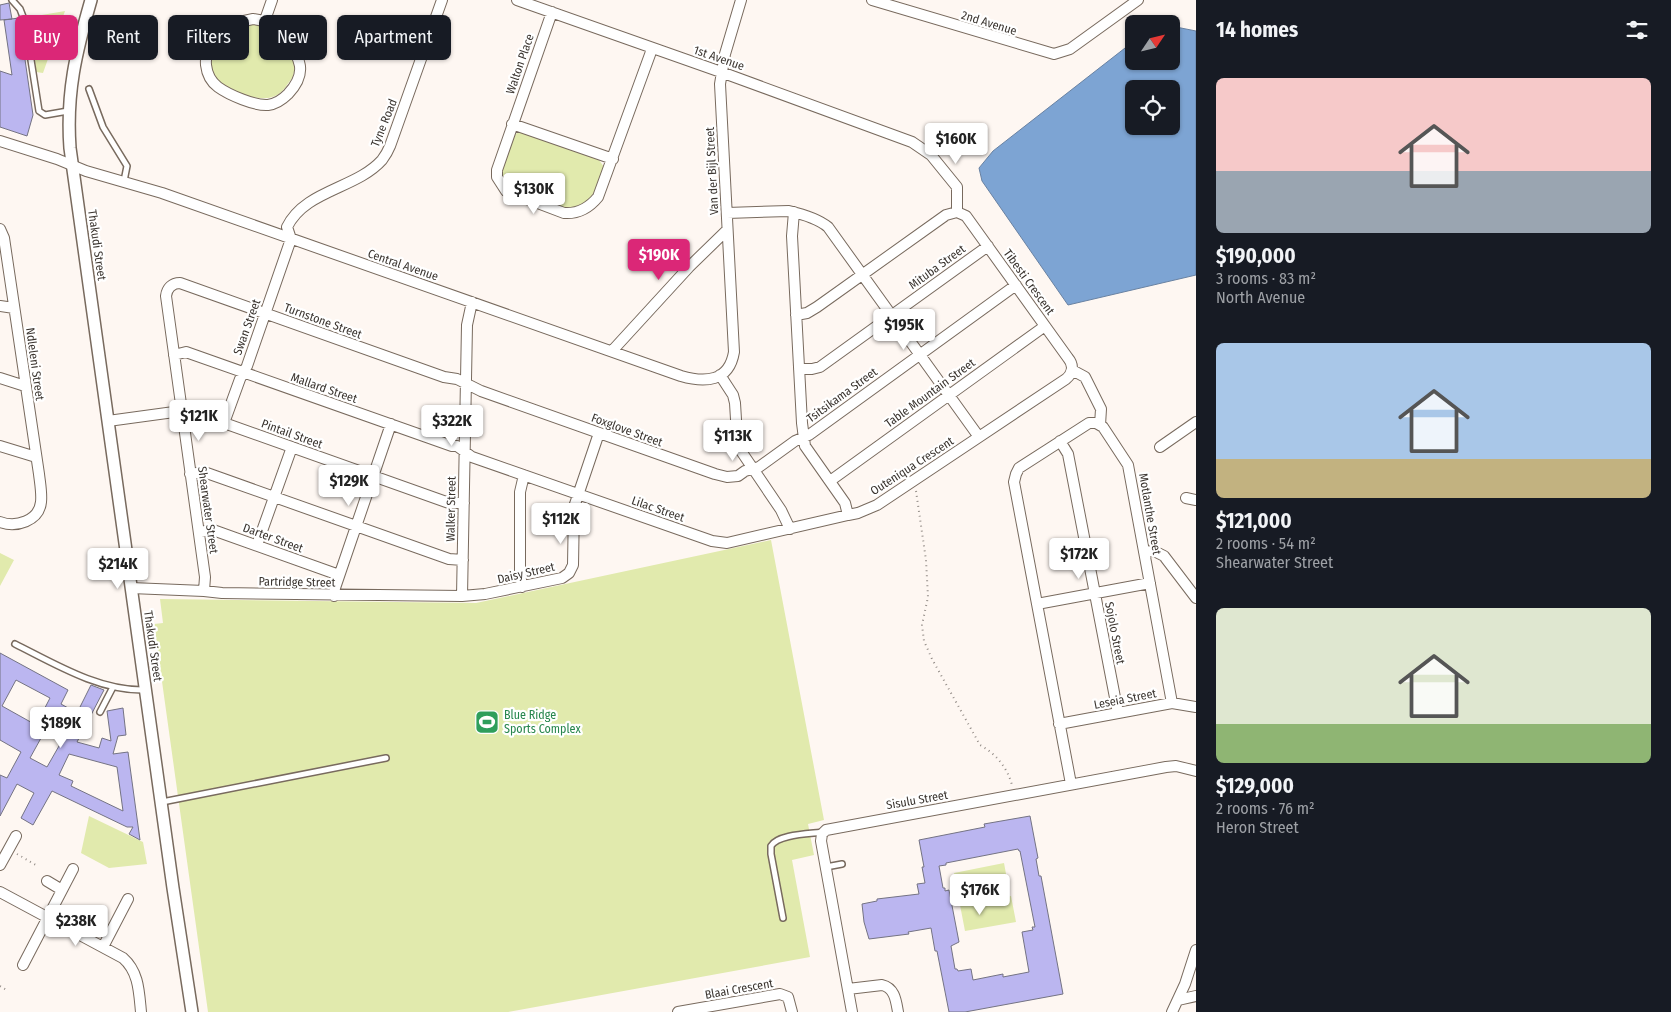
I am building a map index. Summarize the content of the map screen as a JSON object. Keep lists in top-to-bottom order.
{
  "streets": {
    "street": [
      "2nd Avenue",
      "1st Avenue",
      "Walton Place",
      "Tyne Road",
      "Van der Bijl Street",
      "Thakudi Street",
      "Central Avenue",
      "Mituba Street",
      "Tibesti Crescent",
      "Turnstone Street",
      "Swan Street",
      "Ndleleni Street",
      "Mallard Street",
      "Table Mountain Street",
      "Tsitsikama Street",
      "Foxglove Street",
      "Pintail Street",
      "Outeniqua Crescent",
      "Walker Street",
      "Lilac Street",
      "Shearwater Street",
      "Motlanthe Street",
      "Darter Street",
      "Daisy Street",
      "Partridge Street",
      "Sojolo Street",
      "Leseia Street",
      "Sisulu Street",
      "Blaai Crescent"
    ]
  },
  "crossings": [
    ["1st Avenue", "Walton Place"],
    ["1st Avenue", "Van der Bijl Street"],
    ["1st Avenue", "Tibesti Crescent"],
    ["Tyne Road", "Central Avenue"],
    ["Tyne Road", "Swan Street"],
    ["Van der Bijl Street", "Central Avenue"],
    ["Thakudi Street", "Central Avenue"],
    ["Thakudi Street", "Pintail Street"],
    ["Thakudi Street", "Partridge Street"],
    ["Central Avenue", "Swan Street"],
    ["Central Avenue", "Walker Street"],
    ["Mituba Street", "Tibesti Crescent"],
    ["Tibesti Crescent", "Table Mountain Street"],
    ["Tibesti Crescent", "Tsitsikama Street"],
    ["Turnstone Street", "Swan Street"],
    ["Turnstone Street", "Foxglove Street"],
    ["Turnstone Street", "Walker Street"],
    ["Turnstone Street", "Shearwater Street"],
    ["Swan Street", "Mallard Street"],
    ["Swan Street", "Pintail Street"],
    ["Mallard Street", "Walker Street"],
    ["Mallard Street", "Lilac Street"],
    ["Mallard Street", "Shearwater Street"],
    ["Tsitsikama Street", "Foxglove Street"],
    ["Foxglove Street", "Walker Street"],
    ["Foxglove Street", "Daisy Street"],
    ["Pintail Street", "Walker Street"],
    ["Pintail Street", "Shearwater Street"],
    ["Outeniqua Crescent", "Lilac Street"],
    ["Walker Street", "Lilac Street"],
    ["Walker Street", "Daisy Street"],
    ["Walker Street", "Partridge Street"],
    ["Lilac Street", "Daisy Street"],
    ["Shearwater Street", "Darter Street"],
    ["Shearwater Street", "Partridge Street"],
    ["Motlanthe Street", "Leseia Street"],
    ["Daisy Street", "Partridge Street"],
    ["Sojolo Street", "Leseia Street"]
  ],
  "places": {
    "sports": ["Blue Ridge Sports Complex"]
  },
  "north": "top right",
  "page": {
    "heading": "14 homes",
    "chip": [
      "Buy",
      "Rent",
      "Filters",
      "New",
      "Apartment"
    ],
    "list": [
      {
        "name": "$190,000",
        "note": "3 rooms · 83 m² · North Avenue"
      },
      {
        "name": "$121,000",
        "note": "2 rooms · 54 m² · Shearwater Street"
      },
      {
        "name": "$129,000",
        "note": "2 rooms · 76 m² · Heron Street"
      }
    ],
    "price": [
      "$160K",
      "$130K",
      "$190K",
      "$195K",
      "$121K",
      "$322K",
      "$113K",
      "$129K",
      "$112K",
      "$172K",
      "$214K",
      "$189K",
      "$176K",
      "$238K"
    ]
  }
}
